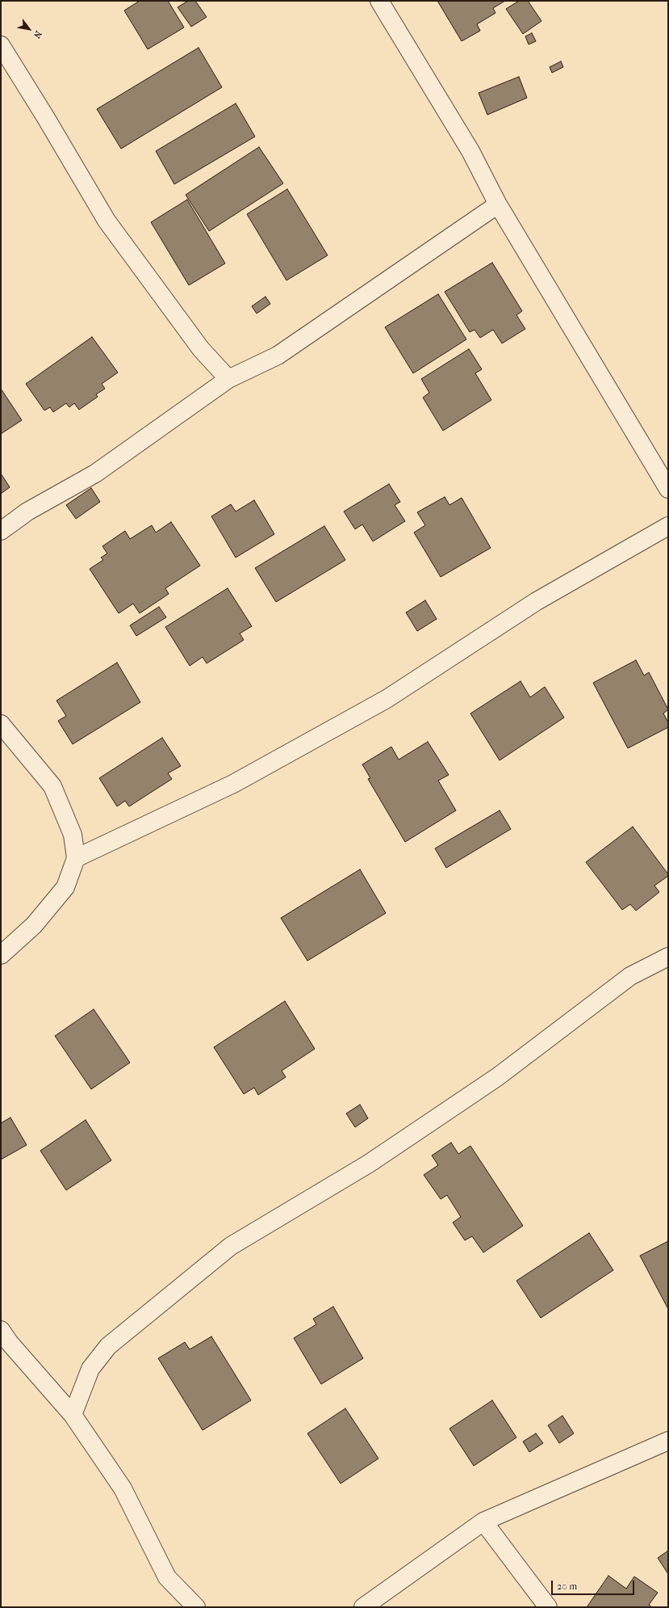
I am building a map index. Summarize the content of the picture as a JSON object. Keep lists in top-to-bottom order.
{
  "scale_bar": "20 m",
  "north": "bottom right"
}
